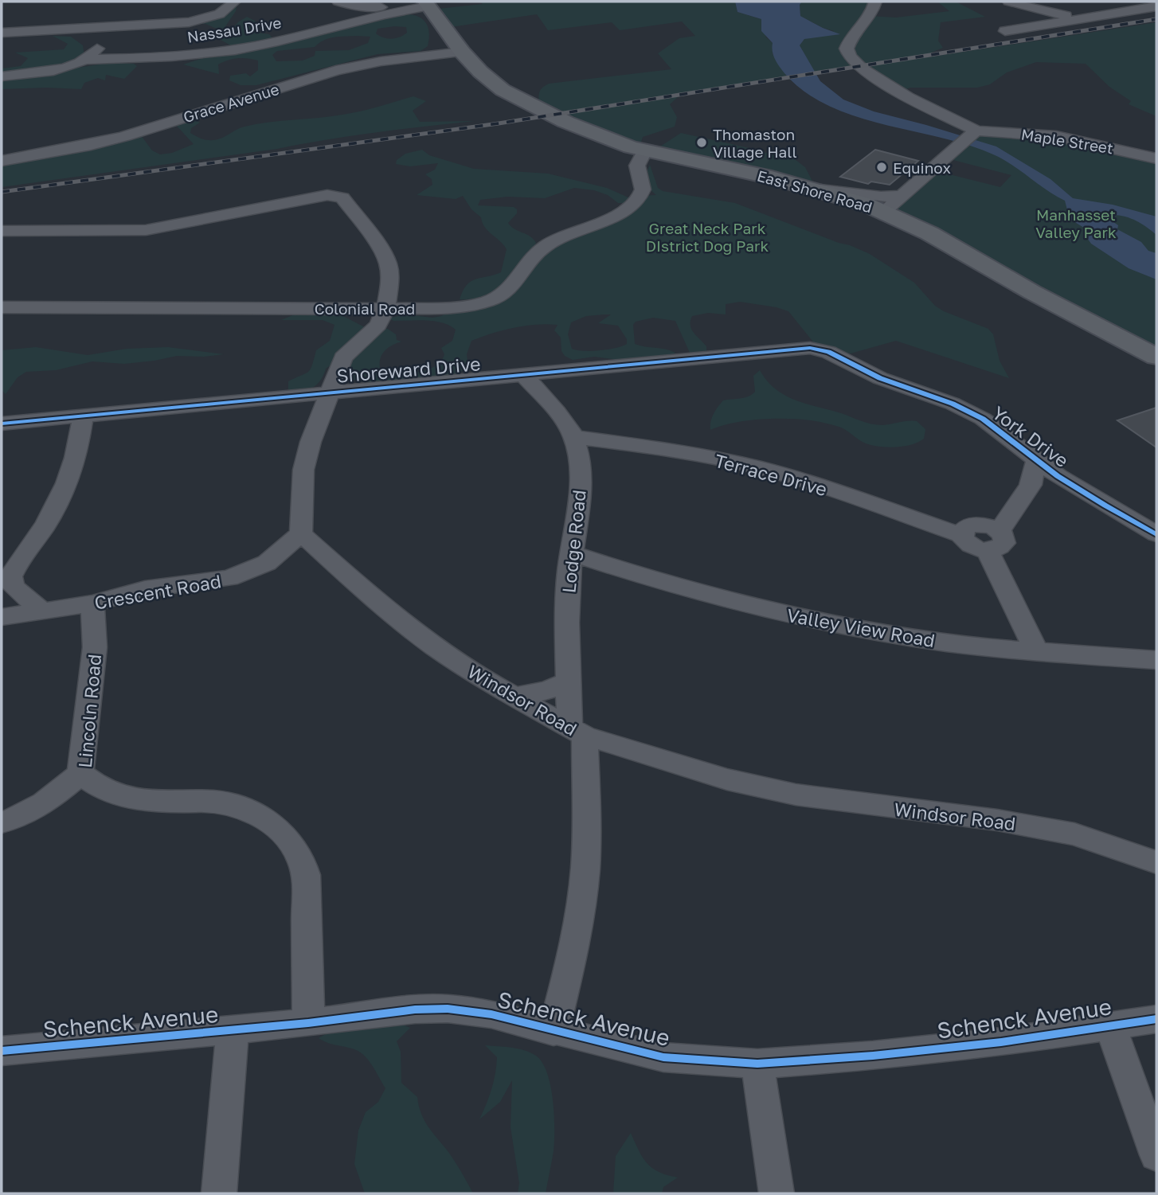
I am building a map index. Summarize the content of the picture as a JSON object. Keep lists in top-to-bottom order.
{
  "streets": {
    "main road": ["East Shore Road"],
    "street": [
      "Nassau Drive",
      "Grace Avenue",
      "Maple Street",
      "Colonial Road",
      "Shoreward Drive",
      "York Drive",
      "Terrace Drive",
      "Lodge Road",
      "Crescent Road",
      "Valley View Road",
      "Windsor Road",
      "Lincoln Road",
      "Schenck Avenue"
    ]
  },
  "crossings": [
    ["Grace Avenue", "East Shore Road"],
    ["East Shore Road", "Colonial Road"],
    ["Shoreward Drive", "York Drive"],
    ["Shoreward Drive", "Lodge Road"],
    ["Terrace Drive", "Lodge Road"],
    ["Lodge Road", "Valley View Road"],
    ["Lodge Road", "Windsor Road"],
    ["Lodge Road", "Schenck Avenue"],
    ["Crescent Road", "Windsor Road"],
    ["Crescent Road", "Lincoln Road"],
    ["Lincoln Road", "Schenck Avenue"]
  ],
  "parks": ["Manhasset Valley Park", "Great Neck Park DIstrict Dog Park"],
  "places": ["Thomaston Village Hall", "Equinox"]
}
